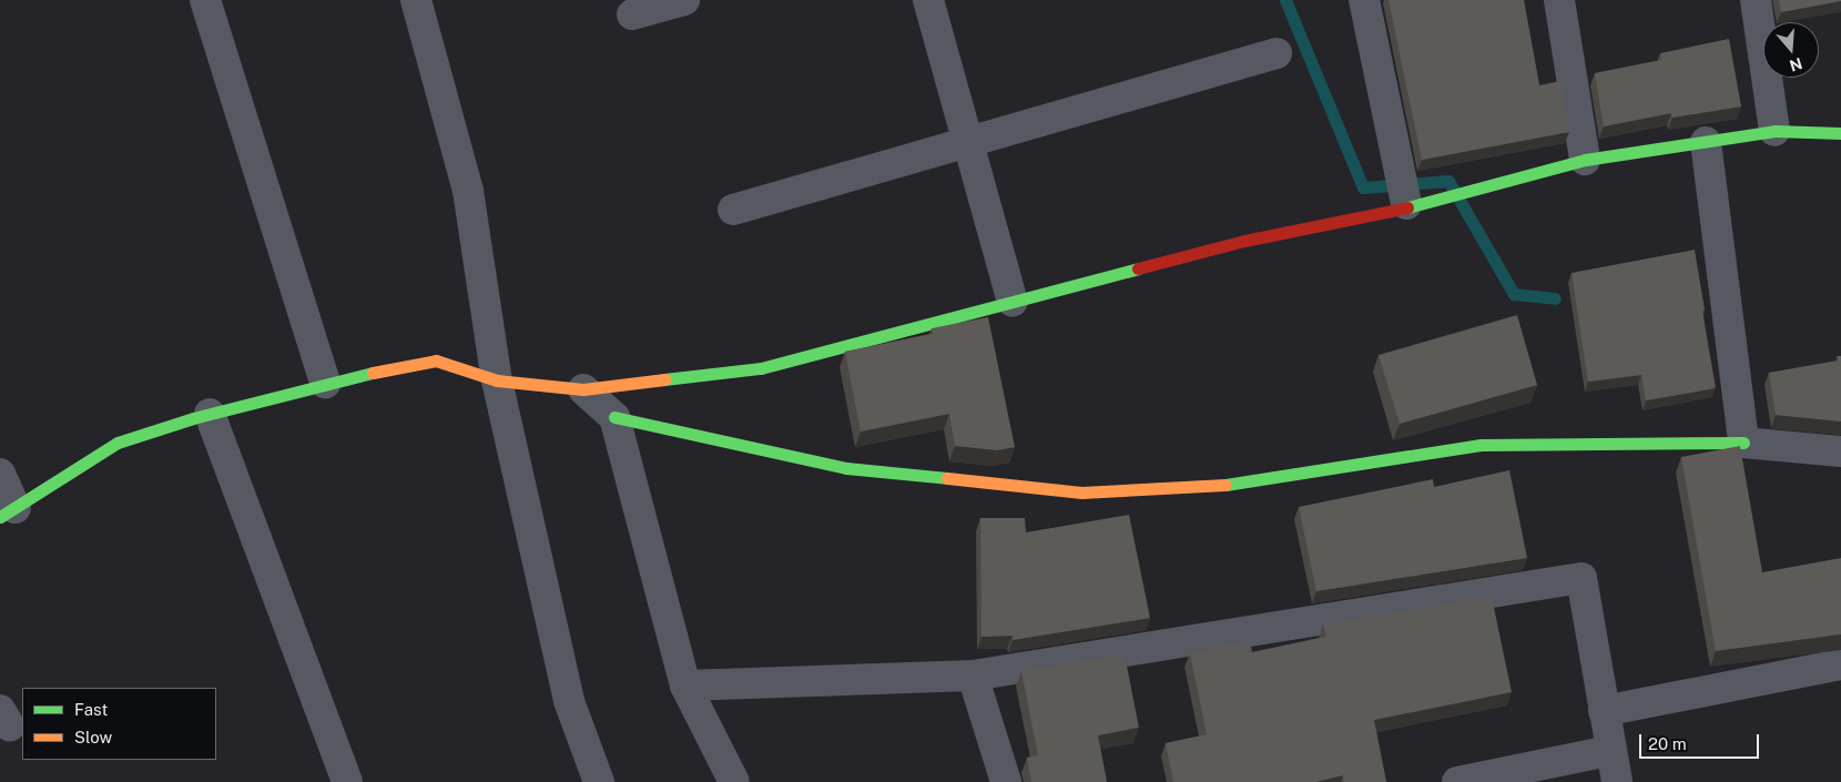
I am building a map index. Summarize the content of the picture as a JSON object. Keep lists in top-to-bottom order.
{
  "legend": ["Fast", "Slow"],
  "scale_bar": "20 m",
  "north": "bottom"
}
